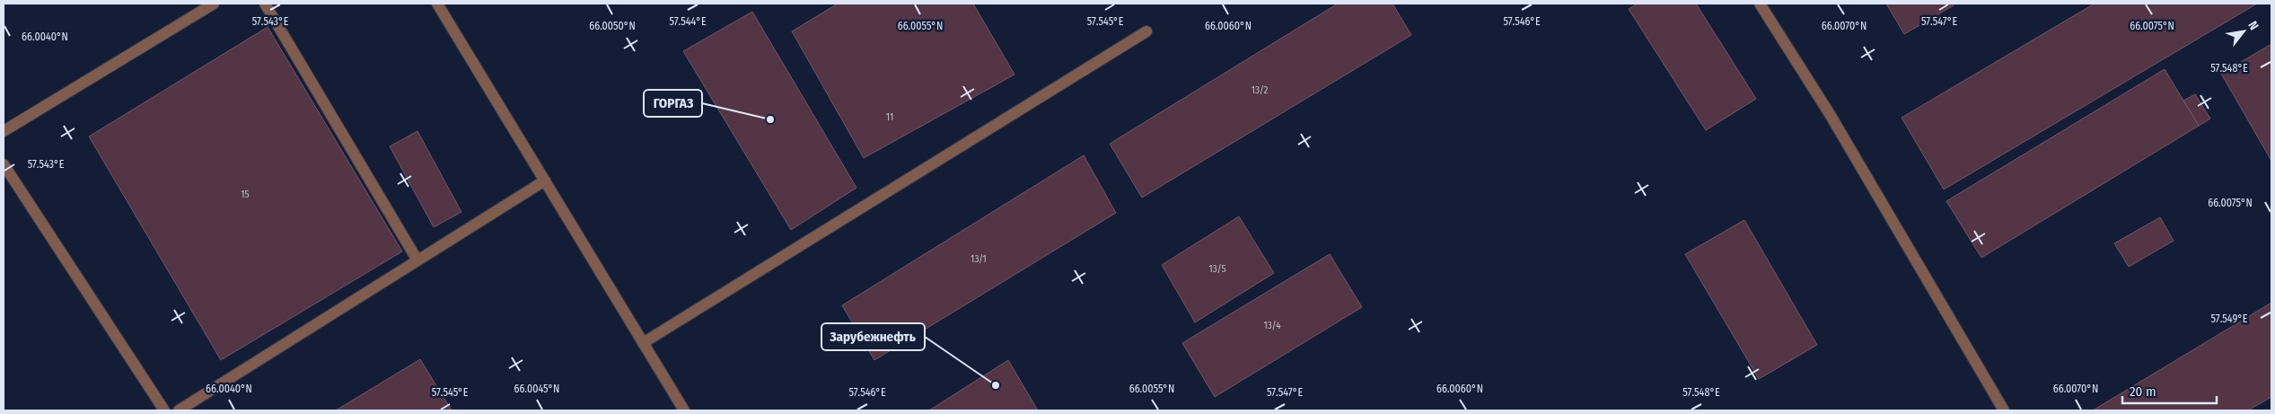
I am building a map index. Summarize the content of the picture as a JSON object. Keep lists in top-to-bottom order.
{
  "places": ["ГОРГАЗ", "Зарубежнефть"],
  "house_numbers": [
    "13/2",
    "11",
    "15",
    "13/1",
    "13/5",
    "13/4"
  ],
  "scale_bar": "20 m",
  "north": "top right",
  "coordinates": [
    "57.543°E",
    "57.544°E",
    "57.545°E",
    "57.546°E",
    "57.547°E",
    "66.0055°N",
    "66.0070°N",
    "66.0050°N",
    "66.0060°N",
    "66.0075°N",
    "66.0040°N",
    "57.548°E",
    "57.549°E",
    "66.0045°N"
  ]
}
